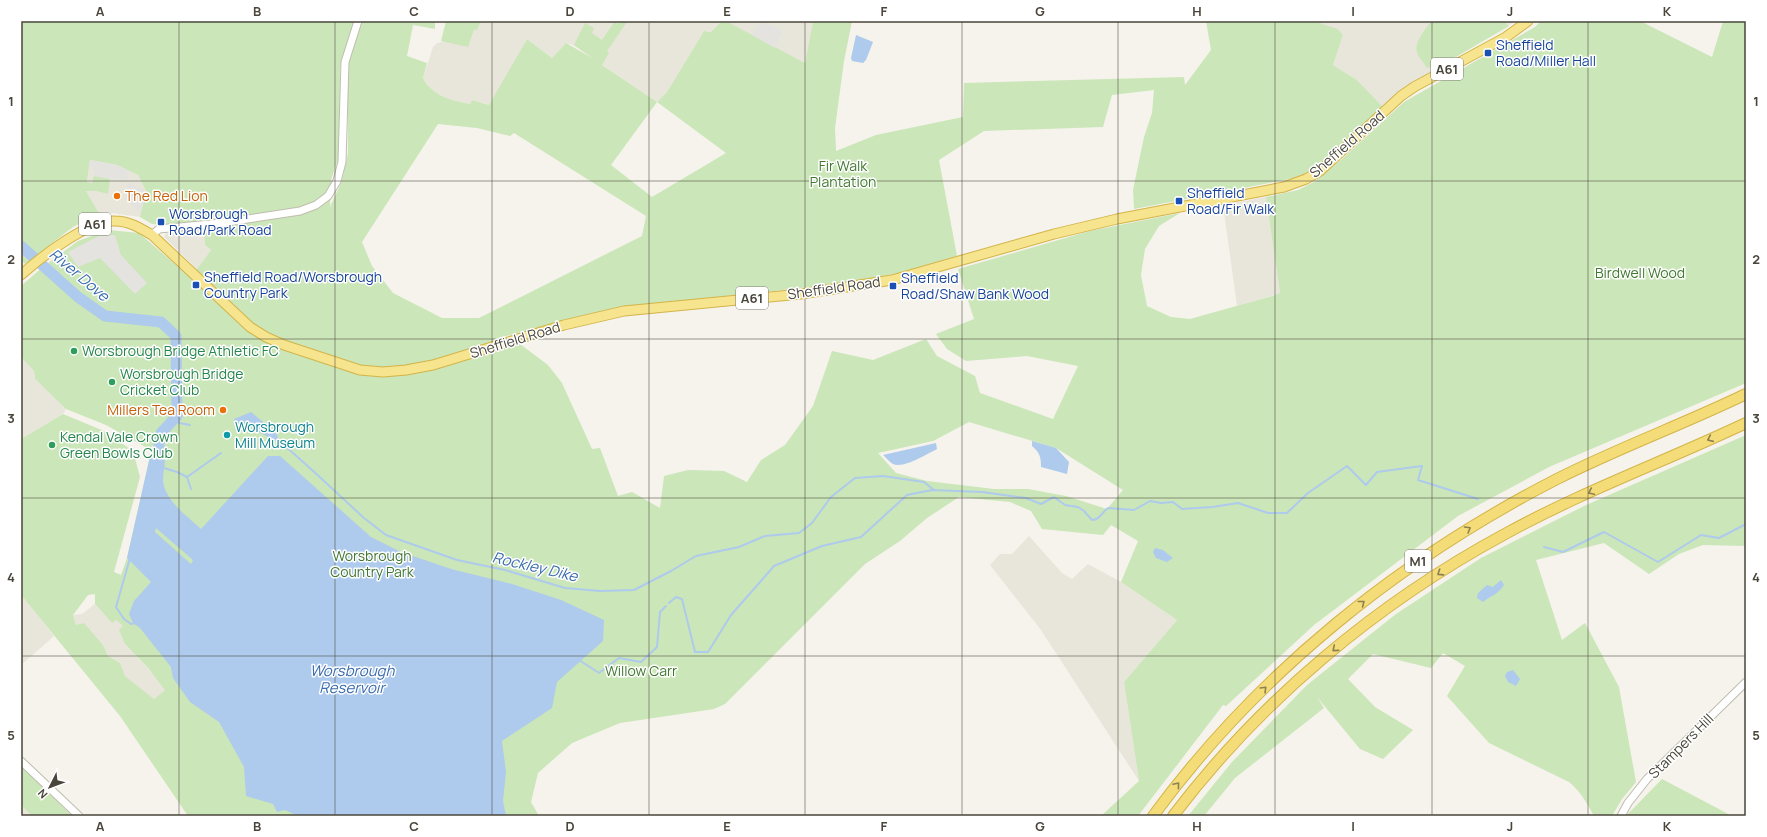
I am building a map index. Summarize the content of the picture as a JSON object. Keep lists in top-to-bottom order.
{
  "streets": {
    "highway": ["A61", "Sheffield Road", "M1"],
    "street": ["Stampers Hill"]
  },
  "crossings": [
    ["A61", "Sheffield Road"]
  ],
  "water": ["River Dove", "Rockley Dike", "Worsbrough Reservoir"],
  "parks": [
    "Fir Walk Plantation",
    "Birdwell Wood",
    "Worsbrough Country Park",
    "Willow Carr"
  ],
  "places": {
    "transit": [
      "Sheffield Road/Miller Hall",
      "Sheffield Road/Fir Walk",
      "Worsbrough Road/Park Road",
      "Sheffield Road/Worsbrough Country Park",
      "Sheffield Road/Shaw Bank Wood"
    ],
    "other": [
      "The Red Lion",
      "Worsbrough Bridge Athletic FC",
      "Worsbrough Bridge Cricket Club",
      "Millers Tea Room",
      "Worsbrough Mill Museum",
      "Kendal Vale Crown Green Bowls Club"
    ]
  },
  "north": "bottom left",
  "grid": {
    "columns": [
      "A",
      "B",
      "C",
      "D",
      "E",
      "F",
      "G",
      "H",
      "I",
      "J",
      "K"
    ],
    "rows": [
      "1",
      "2",
      "3",
      "4",
      "5"
    ]
  }
}
